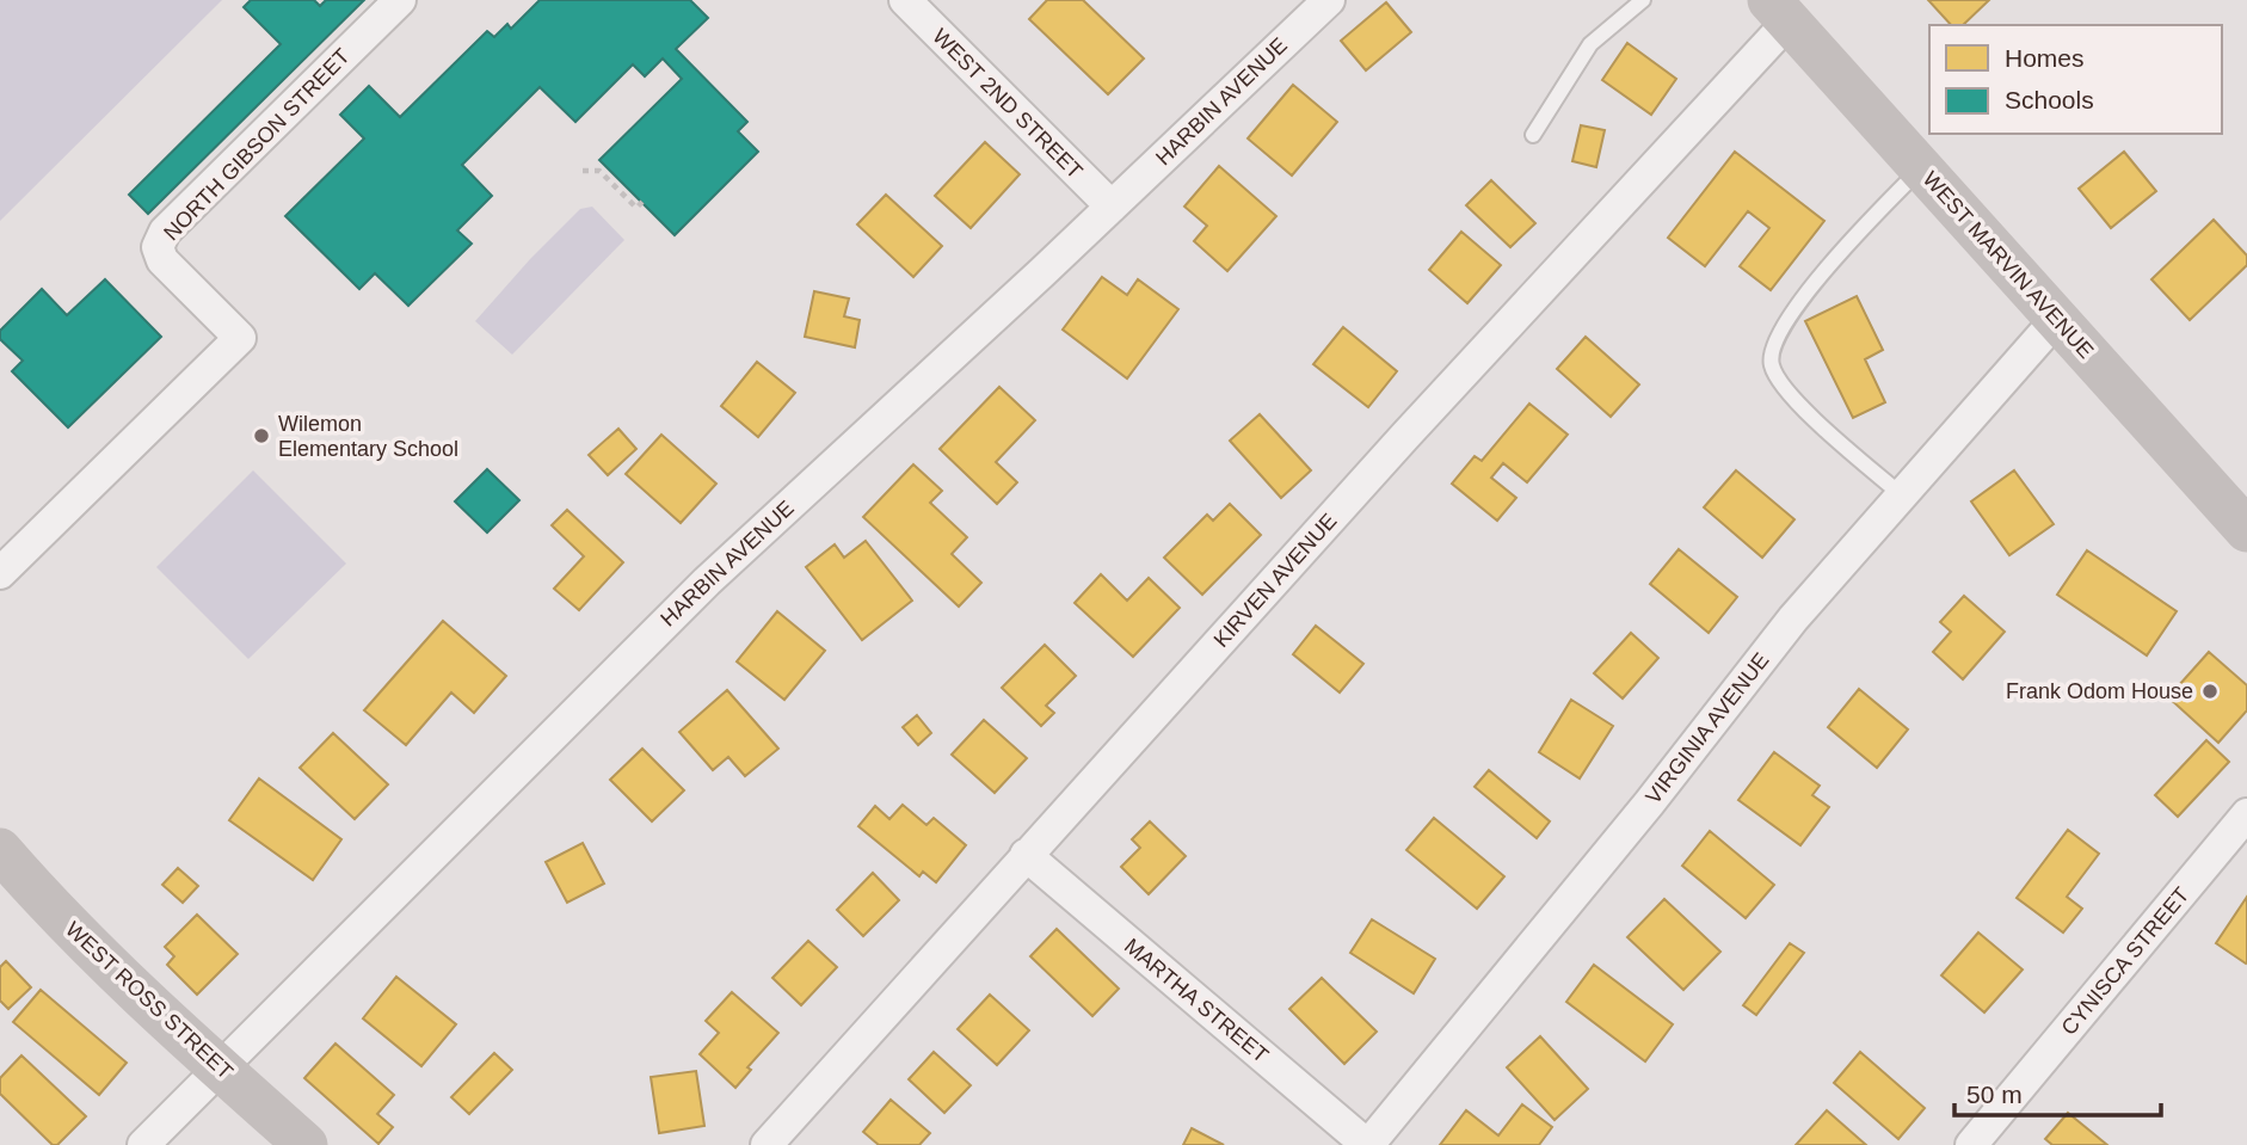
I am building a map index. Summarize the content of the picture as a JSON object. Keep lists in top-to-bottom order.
{
  "streets": {
    "street": [
      "HARBIN AVENUE",
      "WEST 2ND STREET",
      "NORTH GIBSON STREET",
      "WEST MARVIN AVENUE",
      "KIRVEN AVENUE",
      "VIRGINIA AVENUE",
      "CYNISCA STREET",
      "WEST ROSS STREET",
      "MARTHA STREET"
    ]
  },
  "crossings": [
    ["HARBIN AVENUE", "WEST 2ND STREET"],
    ["HARBIN AVENUE", "WEST ROSS STREET"],
    ["WEST MARVIN AVENUE", "KIRVEN AVENUE"],
    ["WEST MARVIN AVENUE", "VIRGINIA AVENUE"],
    ["KIRVEN AVENUE", "MARTHA STREET"],
    ["VIRGINIA AVENUE", "MARTHA STREET"]
  ],
  "places": ["Wilemon Elementary School", "Frank Odom House"],
  "legend": ["Homes", "Schools"],
  "scale_bar": "50 m"
}
